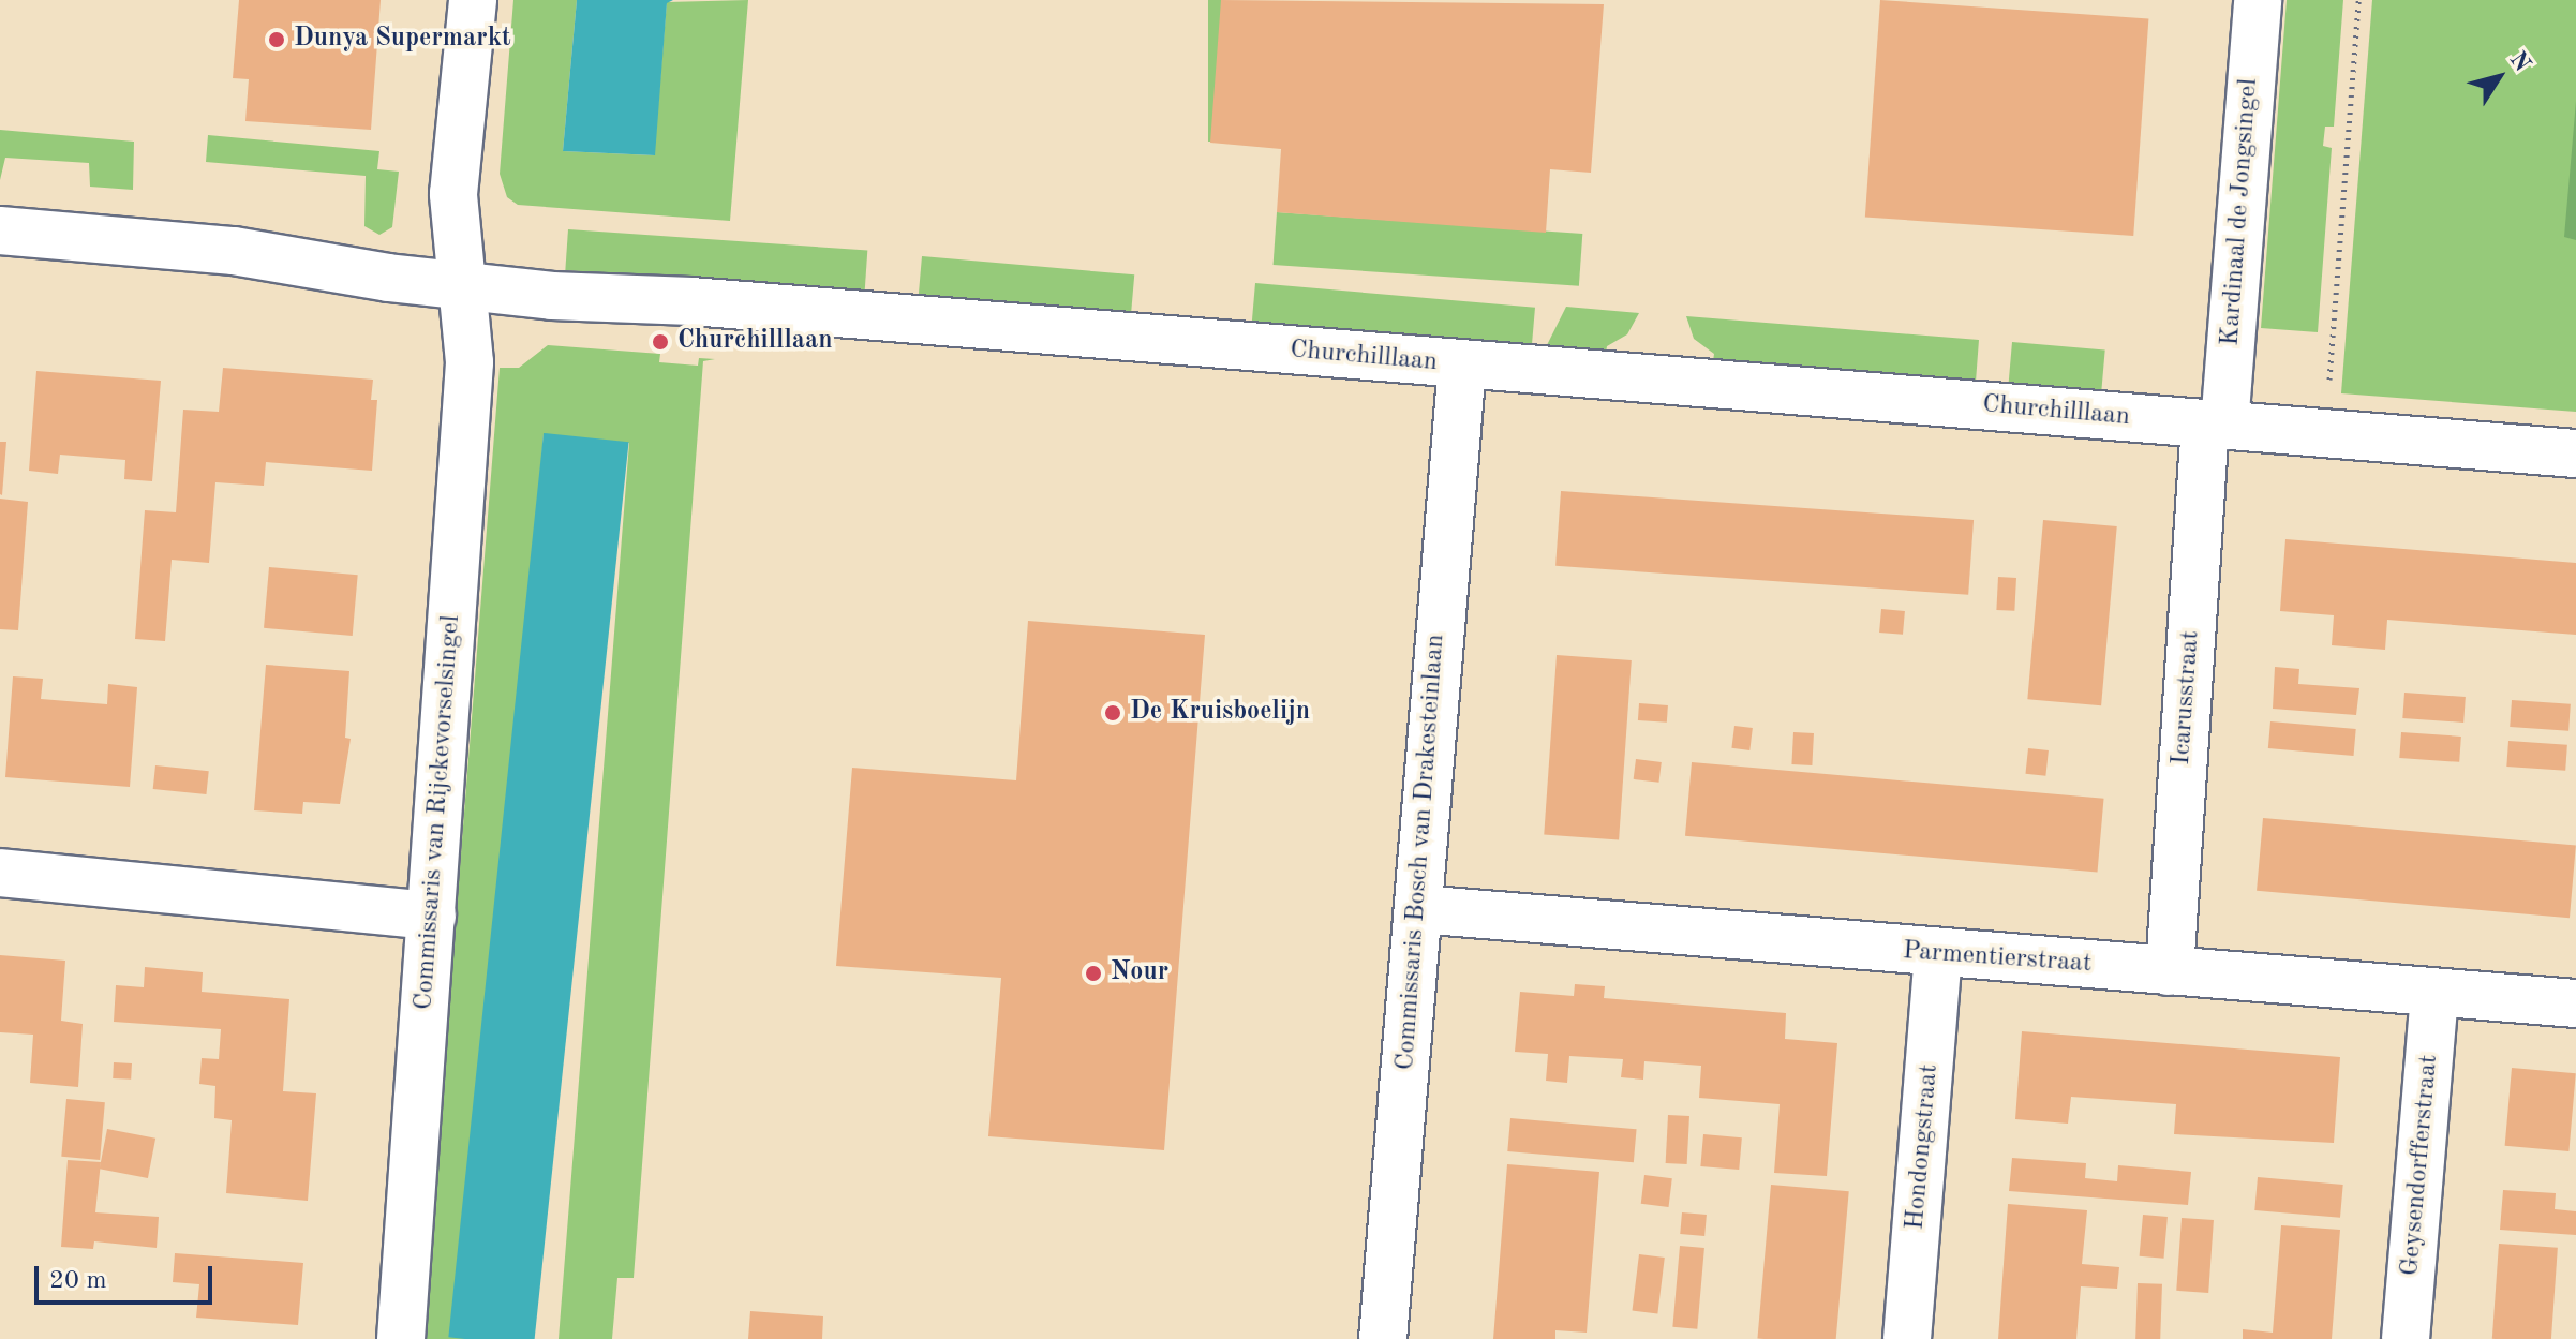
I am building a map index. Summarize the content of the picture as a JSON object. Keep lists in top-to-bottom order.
{
  "streets": {
    "street": [
      "Kardinaal de Jongsingel",
      "Churchilllaan",
      "Icarusstraat",
      "Commissaris van Rijckevorselsingel",
      "Commissaris Bosch van Drakesteinlaan",
      "Parmentierstraat",
      "Hondongstraat",
      "Geysendorfferstraat"
    ]
  },
  "crossings": [
    ["Kardinaal de Jongsingel", "Churchilllaan"],
    ["Kardinaal de Jongsingel", "Icarusstraat"],
    ["Churchilllaan", "Icarusstraat"],
    ["Churchilllaan", "Commissaris van Rijckevorselsingel"],
    ["Churchilllaan", "Commissaris Bosch van Drakesteinlaan"],
    ["Icarusstraat", "Parmentierstraat"],
    ["Commissaris Bosch van Drakesteinlaan", "Parmentierstraat"],
    ["Parmentierstraat", "Hondongstraat"],
    ["Parmentierstraat", "Geysendorfferstraat"]
  ],
  "places": [
    "Dunya Supermarkt",
    "Churchilllaan",
    "De Kruisboelijn",
    "Nour"
  ],
  "scale_bar": "20 m",
  "north": "top right"
}
